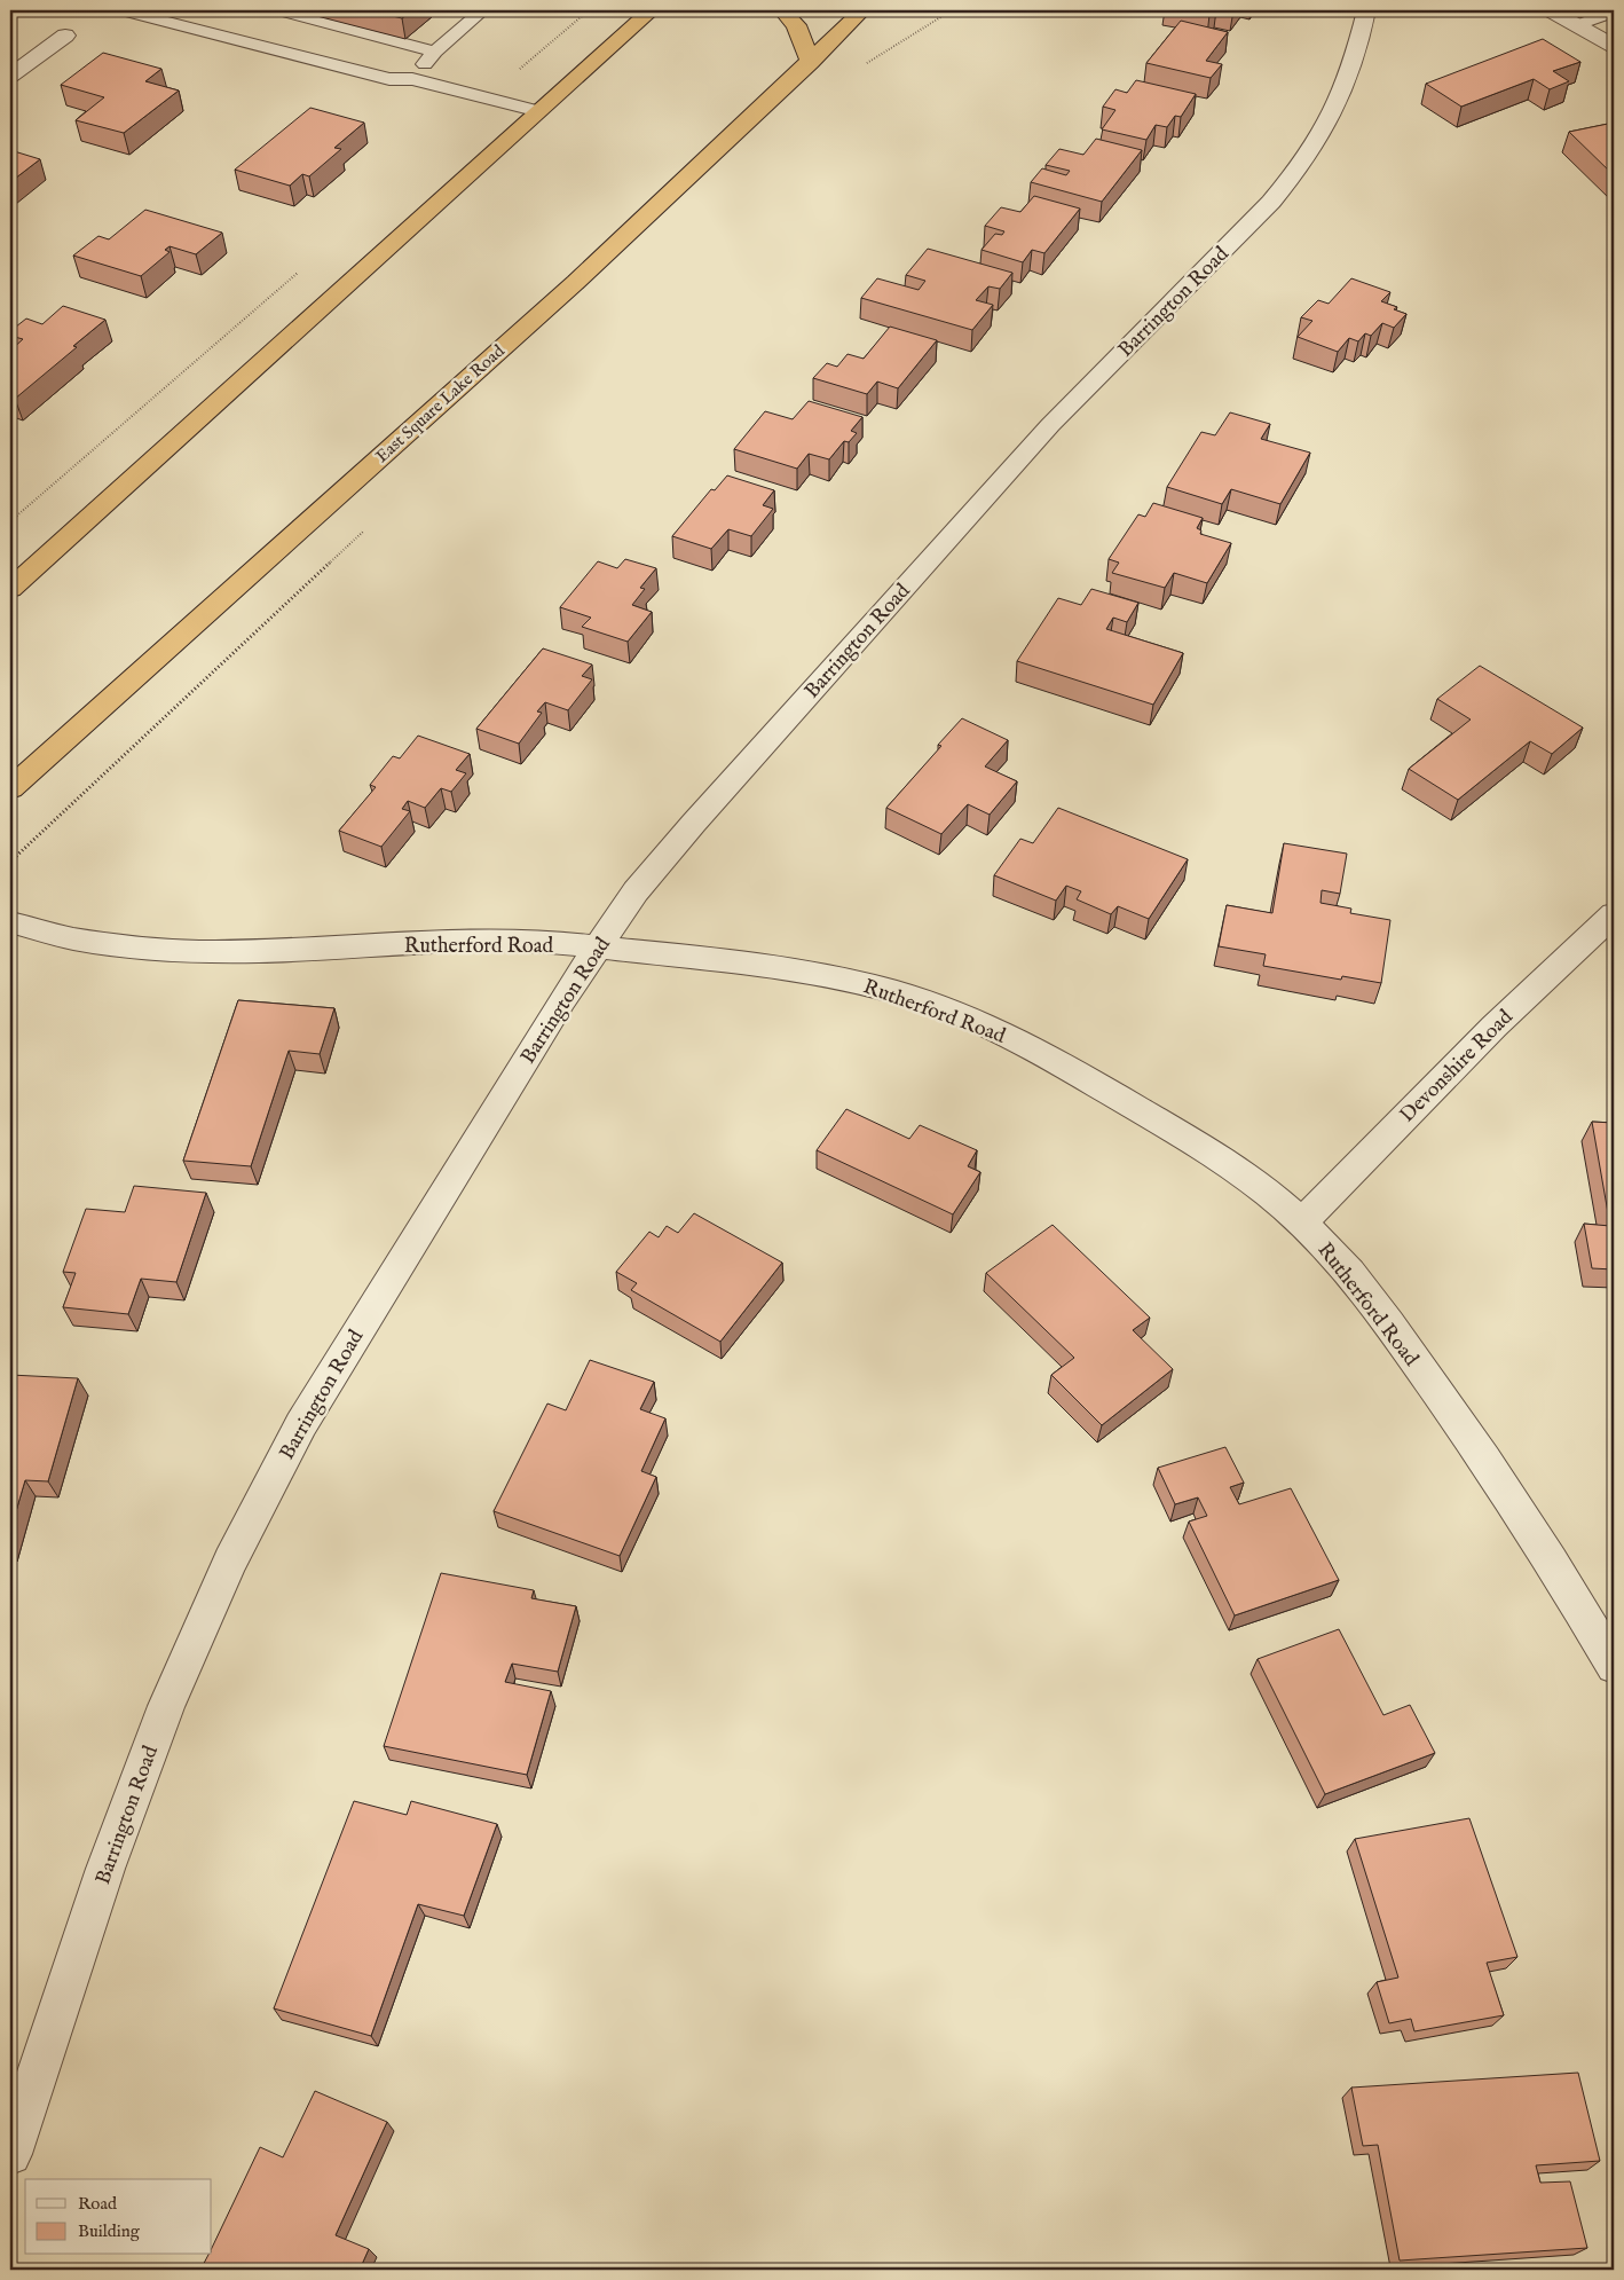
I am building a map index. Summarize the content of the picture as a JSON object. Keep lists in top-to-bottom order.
{
  "streets": {
    "highway": ["East Square Lake Road"],
    "street": ["Barrington Road", "Rutherford Road", "Devonshire Road"]
  },
  "crossings": [
    ["Barrington Road", "Rutherford Road"],
    ["Rutherford Road", "Devonshire Road"]
  ],
  "legend": ["Road", "Building"]
}
